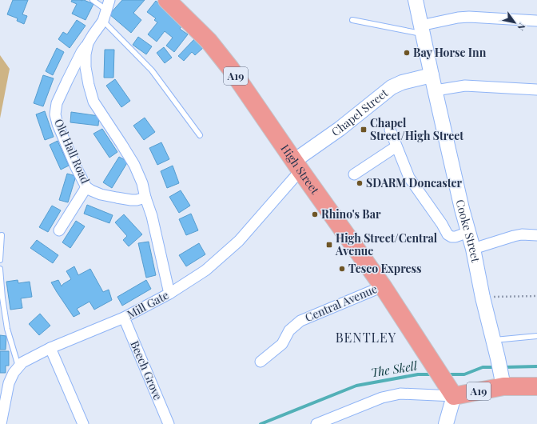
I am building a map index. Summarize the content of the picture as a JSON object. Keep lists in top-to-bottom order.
{
  "streets": {
    "highway": ["A19", "High Street"],
    "street": [
      "Chapel Street",
      "Old Hall Road",
      "Cooke Street",
      "Central Avenue",
      "Mill Gate",
      "Beech Grove"
    ]
  },
  "crossings": [
    ["A19", "High Street"],
    ["A19", "Cooke Street"],
    ["Chapel Street", "High Street"],
    ["Chapel Street", "Cooke Street"],
    ["Chapel Street", "Mill Gate"],
    ["Old Hall Road", "Mill Gate"],
    ["High Street", "Central Avenue"],
    ["High Street", "Mill Gate"],
    ["Mill Gate", "Beech Grove"]
  ],
  "districts": ["BENTLEY"],
  "water": ["The Skell"],
  "places": {
    "other": [
      "Bay Horse Inn",
      "SDARM Doncaster",
      "Rhino's Bar",
      "Tesco Express"
    ],
    "transit": ["Chapel Street/High Street", "High Street/Central Avenue"]
  },
  "north": "bottom right"
}
